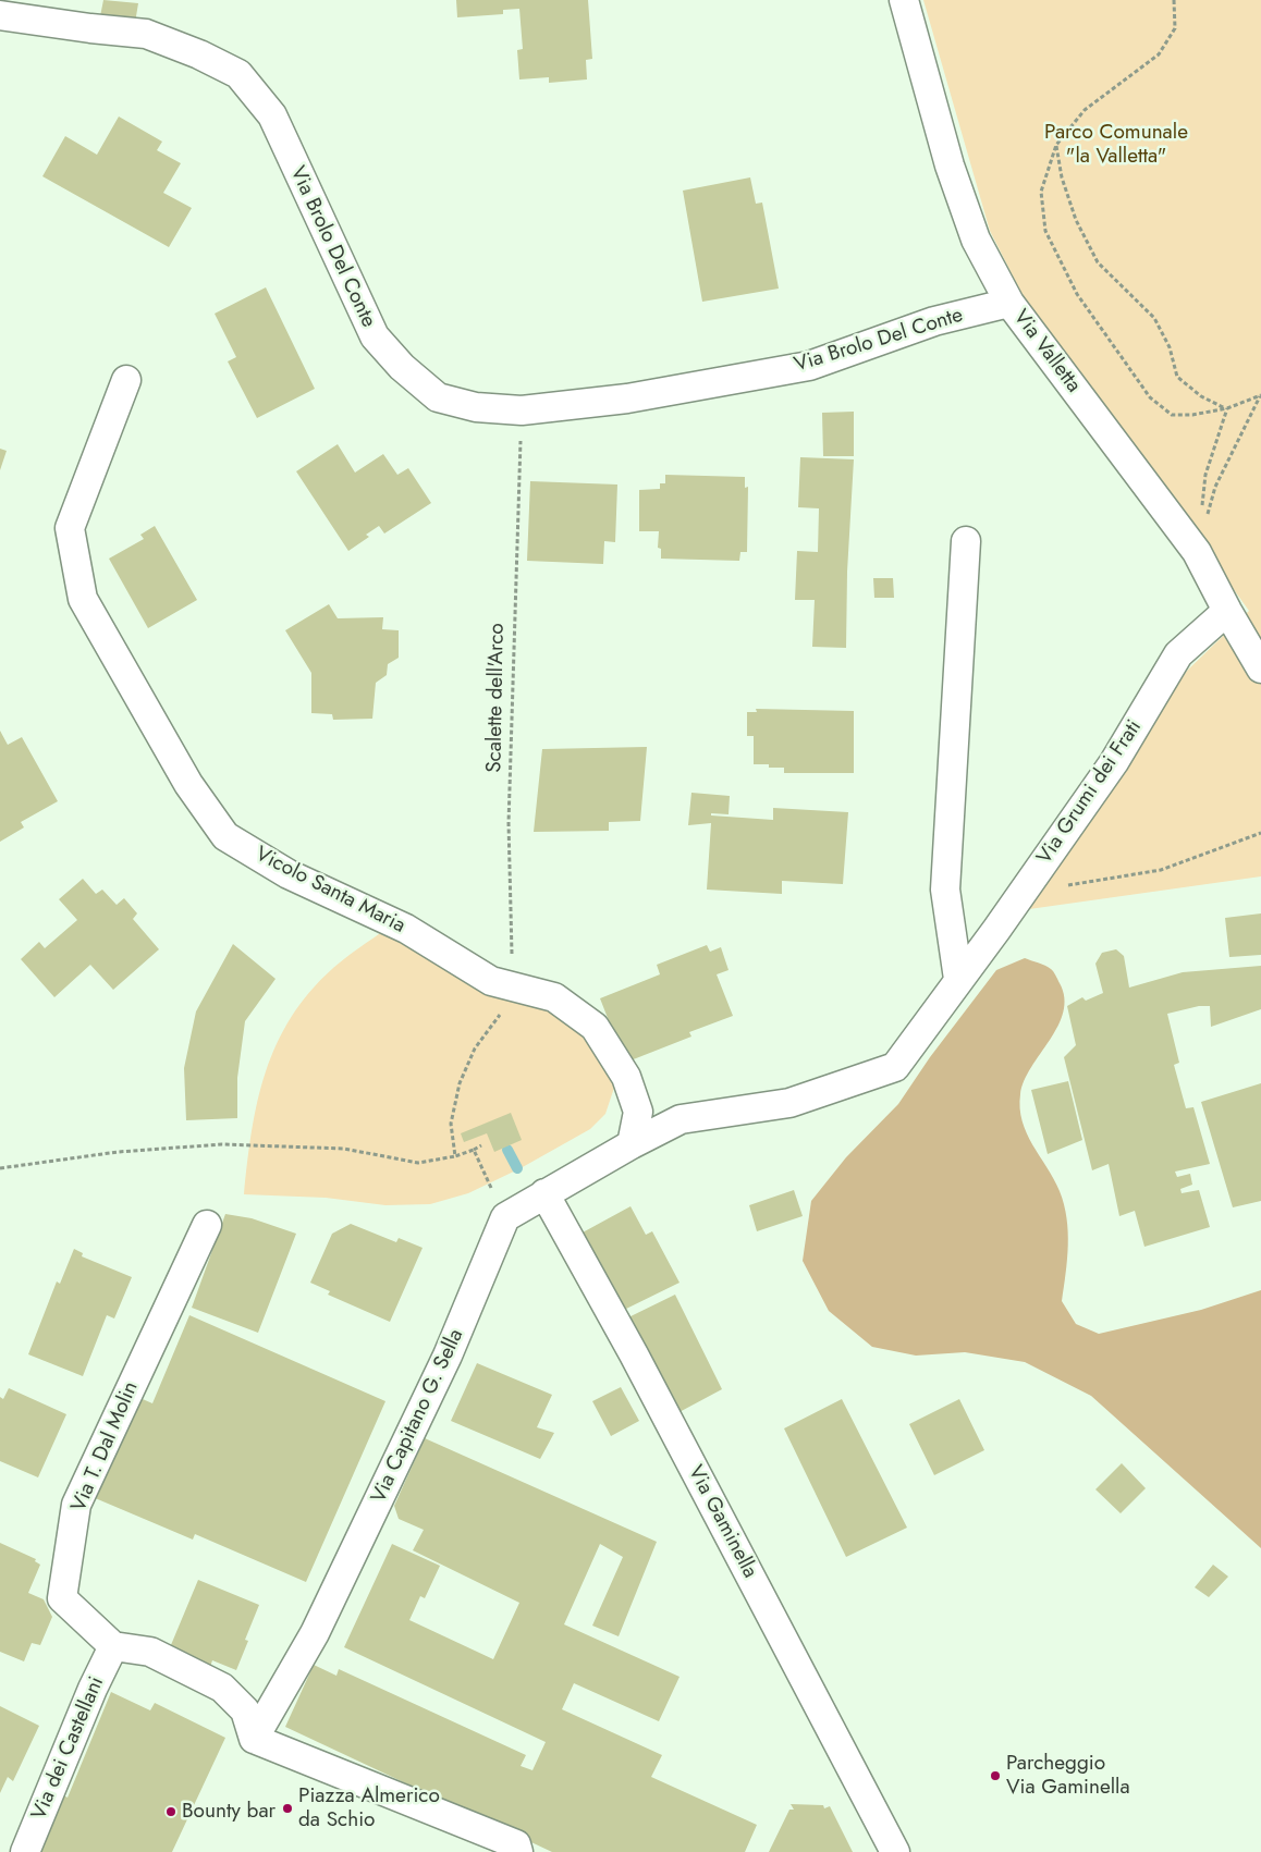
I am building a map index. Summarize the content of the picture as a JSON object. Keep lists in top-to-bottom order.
{
  "streets": {
    "street": [
      "Via Brolo Del Conte",
      "Via Valletta",
      "Via Grumi dei Frati",
      "Vicolo Santa Maria",
      "Via Capitano G. Sella",
      "Via T. Dal Molin",
      "Via Gaminella",
      "Via dei Castellani"
    ],
    "path": ["Scalette dell'Arco"]
  },
  "crossings": [
    ["Via Brolo Del Conte", "Via Valletta"],
    ["Via Brolo Del Conte", "Scalette dell'Arco"],
    ["Via Valletta", "Via Grumi dei Frati"],
    ["Scalette dell'Arco", "Vicolo Santa Maria"],
    ["Via Grumi dei Frati", "Vicolo Santa Maria"],
    ["Via Grumi dei Frati", "Via Capitano G. Sella"],
    ["Vicolo Santa Maria", "Via Capitano G. Sella"],
    ["Via Capitano G. Sella", "Via Gaminella"],
    ["Via T. Dal Molin", "Via dei Castellani"]
  ],
  "parks": ["Parco Comunale \"la Valletta\""],
  "places": ["Parcheggio Via Gaminella", "Piazza Almerico da Schio", "Bounty bar"]
}
